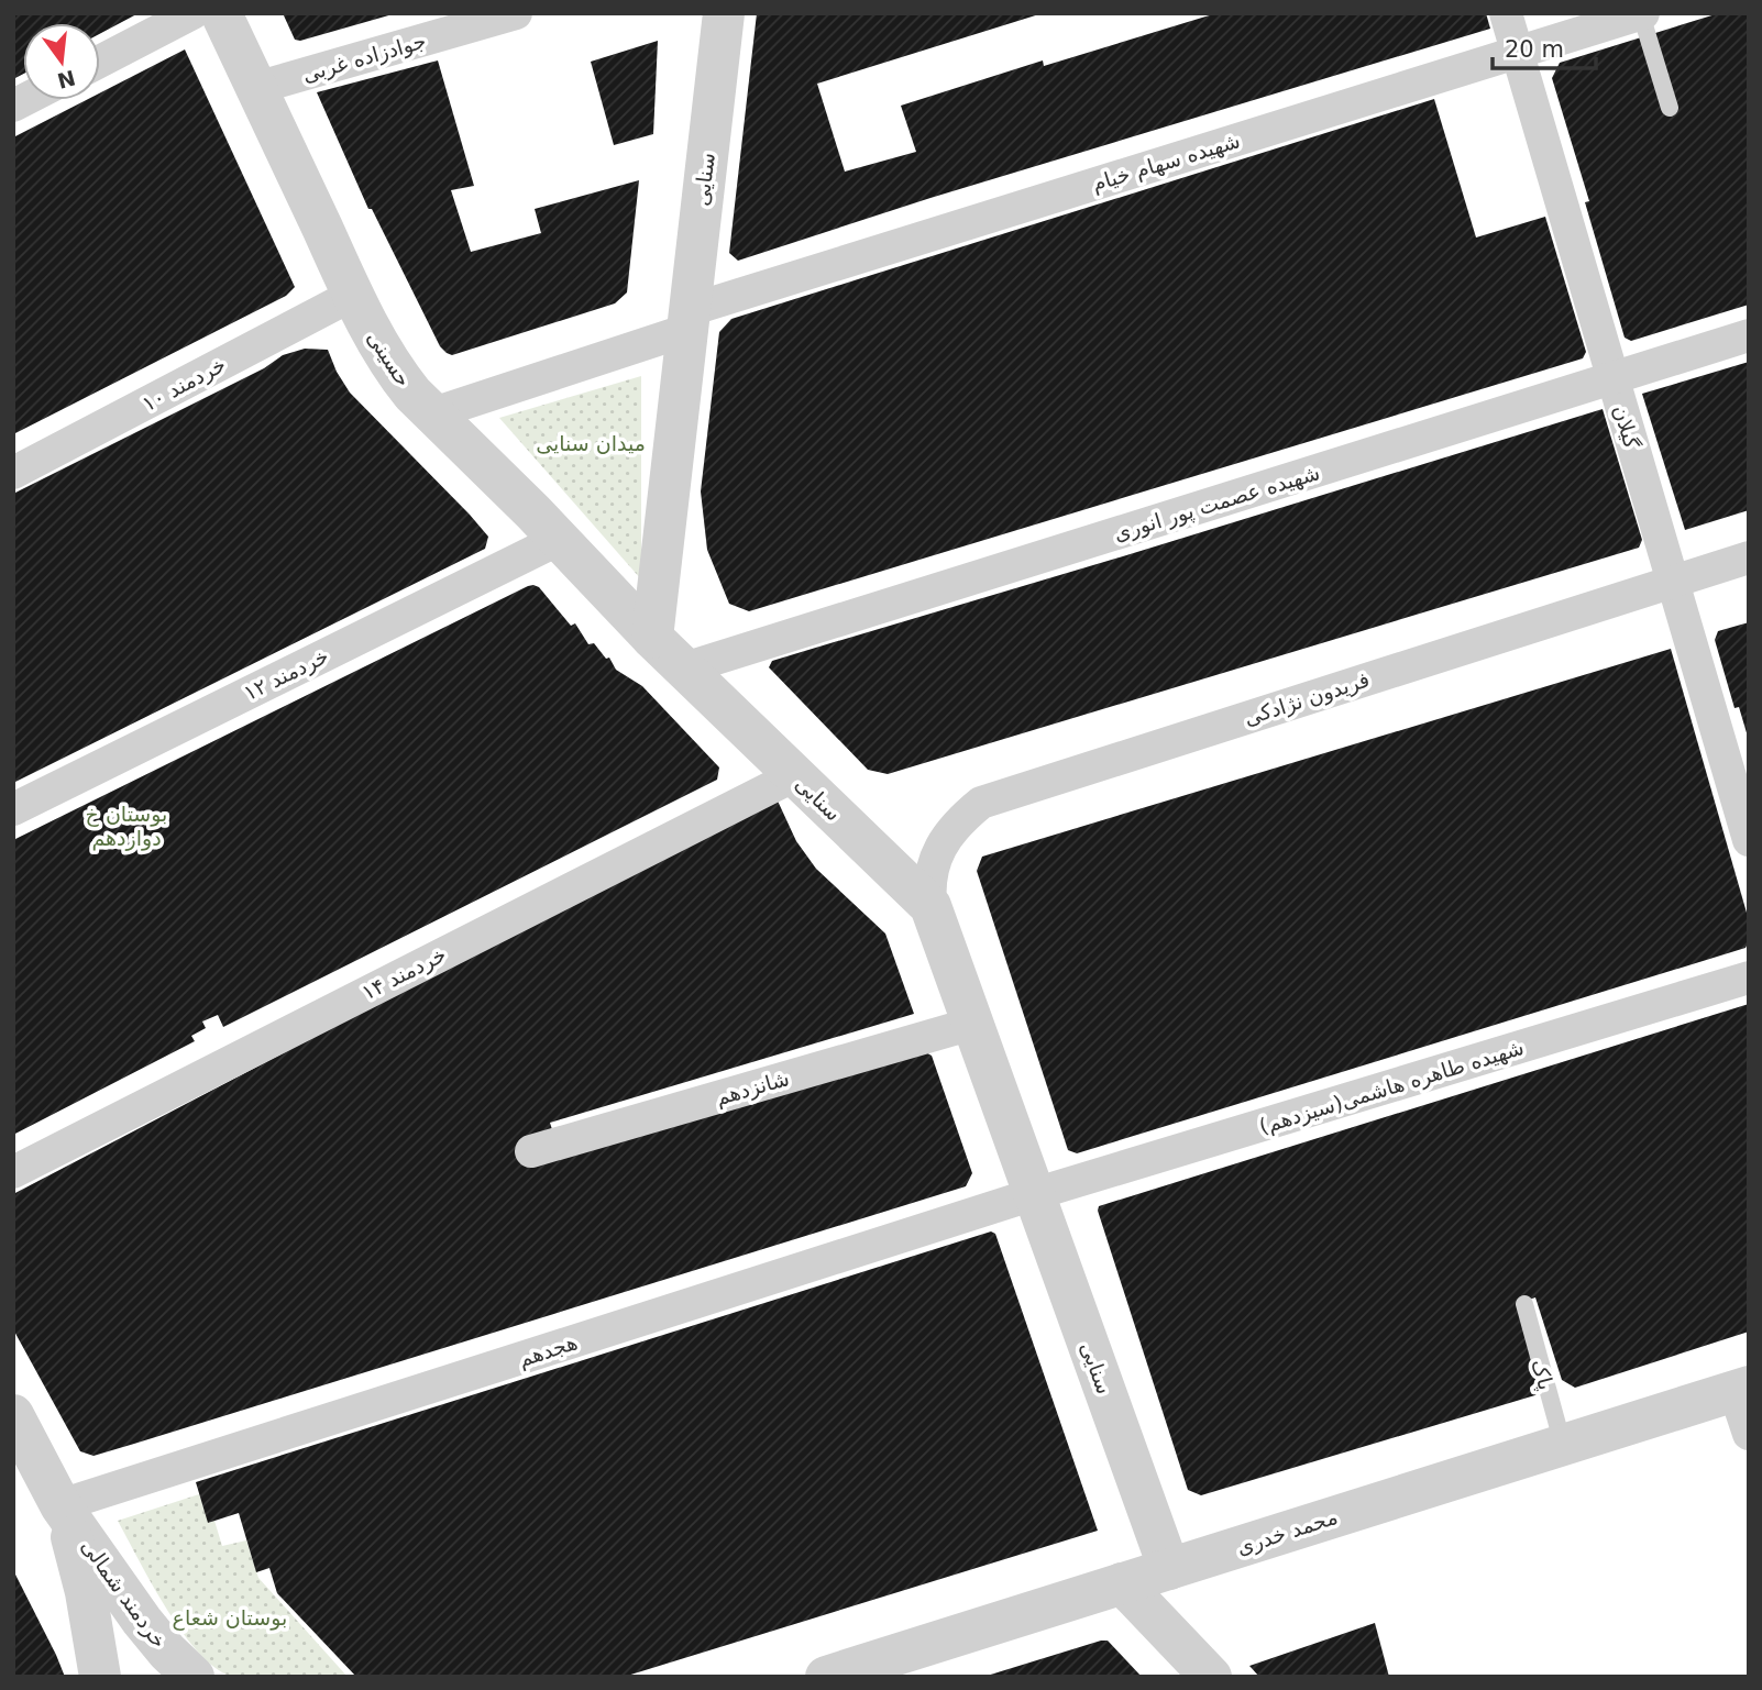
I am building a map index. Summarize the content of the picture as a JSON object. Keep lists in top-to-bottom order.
{
  "streets": {
    "street": [
      "جوادزاده غربی",
      "شهیده سهام خیام",
      "سنایی",
      "حسینی",
      "خردمند ۱۰",
      "گیلان",
      "شهیده عصمت پور انوری",
      "خردمند ۱۲",
      "فریدون نژادکی",
      "خردمند ۱۴",
      "شهیده طاهره هاشمی(سیزدهم)",
      "شانزدهم",
      "هجدهم",
      "محمد خدری",
      "خردمند شمالی"
    ],
    "lane": ["پاک"]
  },
  "crossings": [
    ["جوادزاده غربی", "حسینی"],
    ["شهیده سهام خیام", "سنایی"],
    ["شهیده سهام خیام", "گیلان"],
    ["سنایی", "حسینی"],
    ["سنایی", "شهیده عصمت پور انوری"],
    ["سنایی", "فریدون نژادکی"],
    ["سنایی", "خردمند ۱۴"],
    ["سنایی", "شهیده طاهره هاشمی(سیزدهم)"],
    ["سنایی", "شانزدهم"],
    ["سنایی", "هجدهم"],
    ["سنایی", "محمد خدری"],
    ["حسینی", "خردمند ۱۰"],
    ["حسینی", "خردمند ۱۲"],
    ["گیلان", "شهیده عصمت پور انوری"],
    ["گیلان", "فریدون نژادکی"],
    ["شهیده طاهره هاشمی(سیزدهم)", "هجدهم"],
    ["هجدهم", "خردمند شمالی"],
    ["پاک", "محمد خدری"]
  ],
  "parks": ["میدان سنایی", "بوستان خ دوازدهم", "بوستان شعاع"],
  "scale_bar": "20 m",
  "north": "bottom"
}
